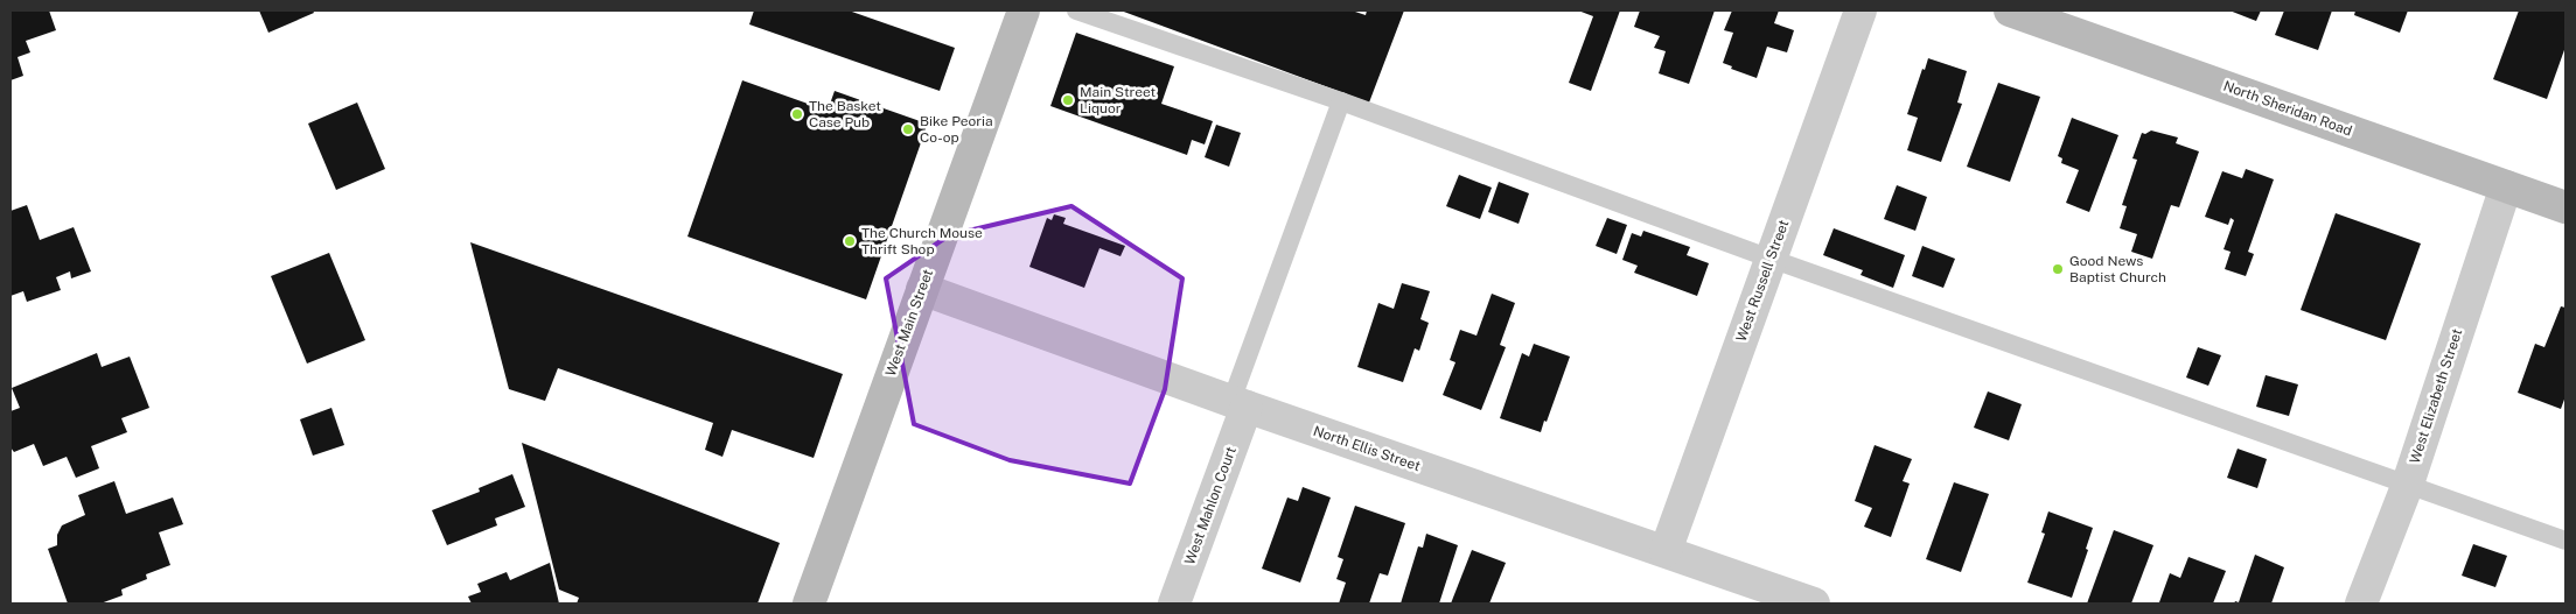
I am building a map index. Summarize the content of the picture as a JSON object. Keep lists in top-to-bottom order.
{
  "streets": {
    "main road": ["North Sheridan Road", "West Main Street"],
    "street": [
      "West Russell Street",
      "West Elizabeth Street",
      "North Ellis Street",
      "West Mahlon Court"
    ]
  },
  "crossings": [
    ["North Sheridan Road", "West Elizabeth Street"],
    ["West Russell Street", "North Ellis Street"],
    ["West Main Street", "North Ellis Street"],
    ["North Ellis Street", "West Mahlon Court"]
  ],
  "places": [
    "Main Street Liquor",
    "The Basket Case Pub",
    "Bike Peoria Co-op",
    "The Church Mouse Thrift Shop",
    "Good News Baptist Church"
  ]
}
